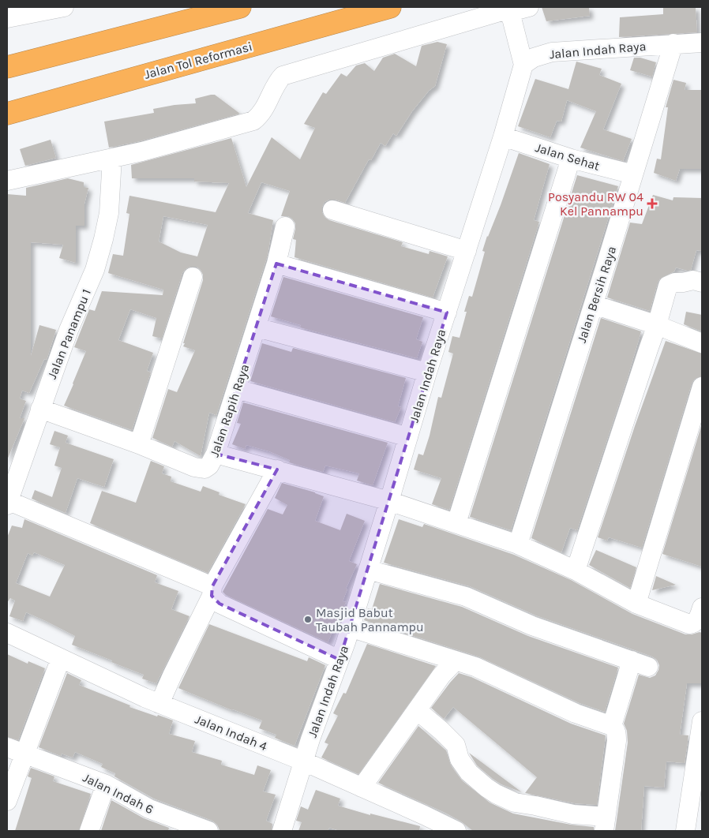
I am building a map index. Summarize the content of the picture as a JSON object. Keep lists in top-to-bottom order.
{
  "streets": {
    "highway": ["Jalan Tol Reformasi"],
    "street": [
      "Jalan Indah Raya",
      "Jalan Sehat",
      "Jalan Bersih Raya",
      "Jalan Panampu 1",
      "Jalan Rapih Raya",
      "Jalan Indah 4",
      "Jalan Indah 6"
    ]
  },
  "crossings": [
    ["Jalan Indah Raya", "Jalan Sehat"],
    ["Jalan Indah Raya", "Jalan Bersih Raya"],
    ["Jalan Indah Raya", "Jalan Indah 4"],
    ["Jalan Sehat", "Jalan Bersih Raya"],
    ["Jalan Panampu 1", "Jalan Rapih Raya"]
  ],
  "places": {
    "health": ["Posyandu RW 04 Kel Pannampu"],
    "other": ["Masjid Babut Taubah Pannampu"]
  }
}
